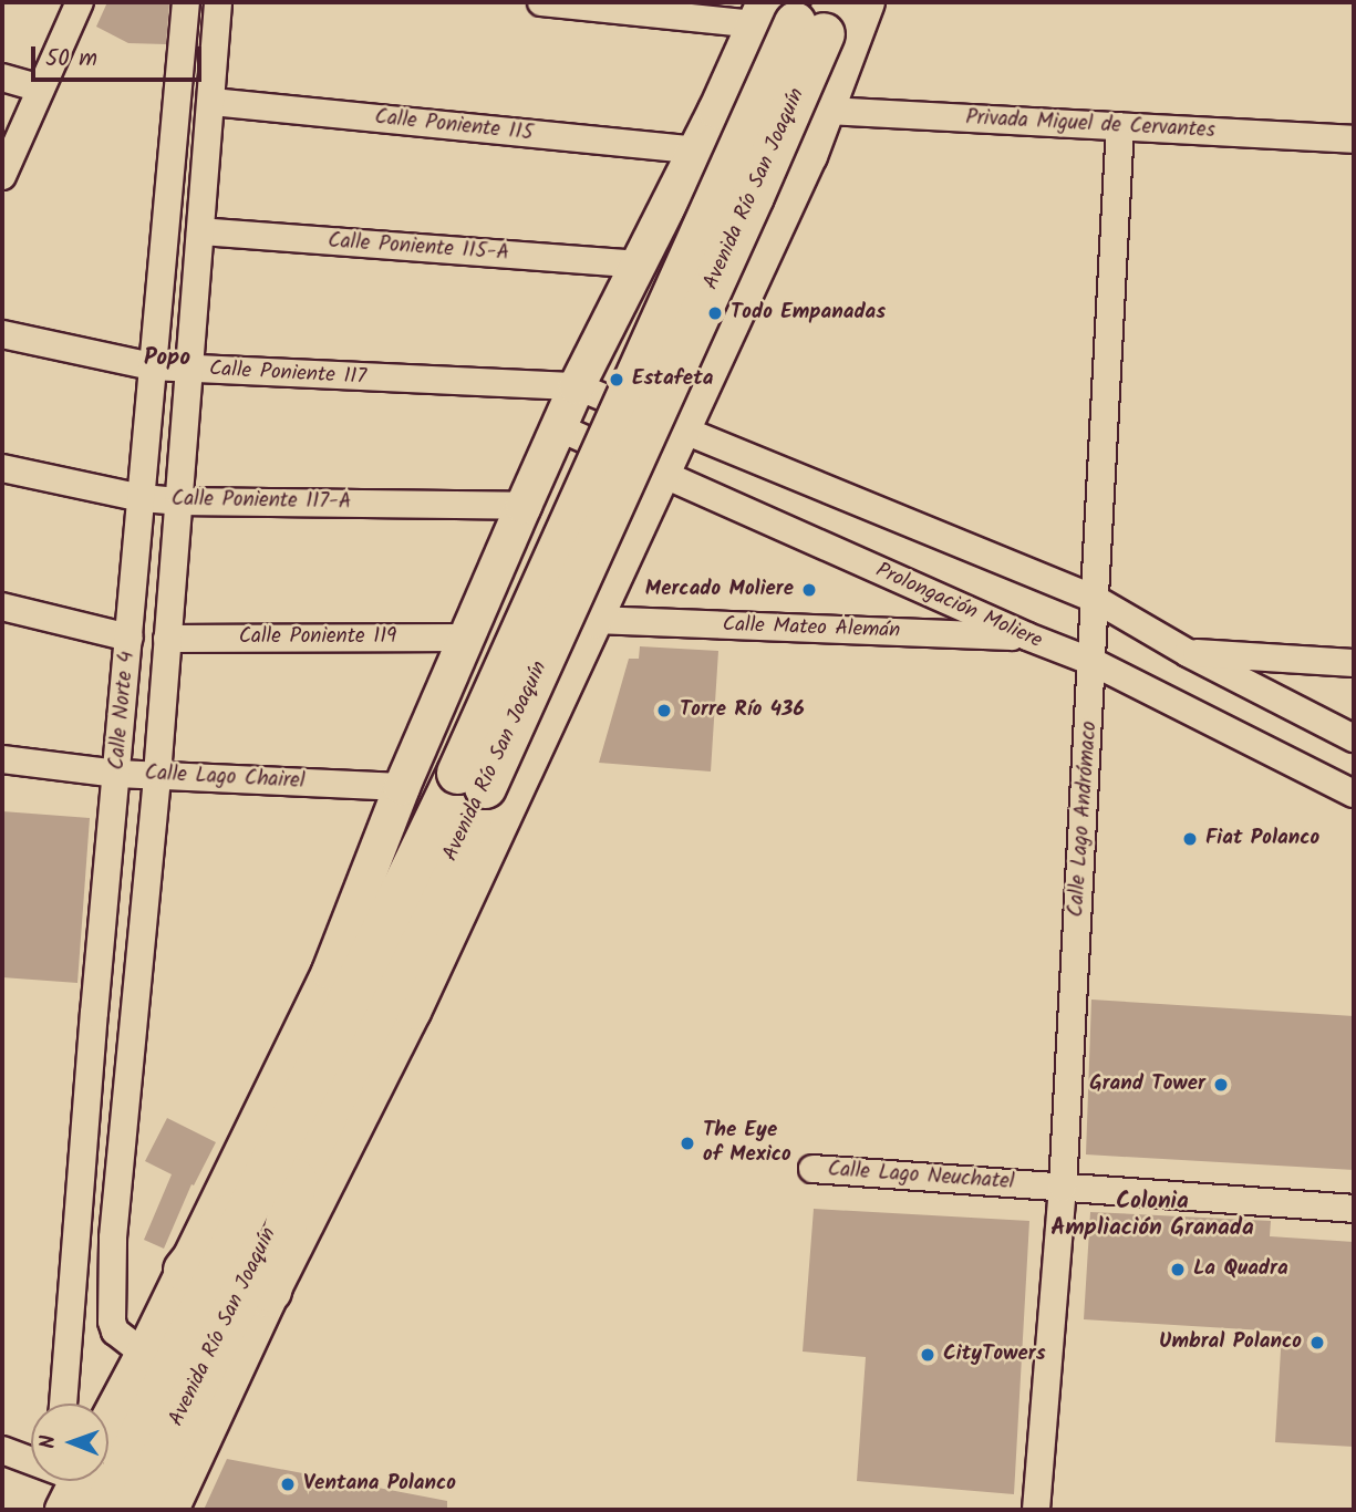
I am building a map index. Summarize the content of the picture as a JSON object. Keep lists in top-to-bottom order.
{
  "streets": {
    "highway": ["Avenida Río San Joaquín"],
    "street": [
      "Privada Miguel de Cervantes",
      "Calle Poniente 115",
      "Calle Poniente 115-A",
      "Calle Poniente 117",
      "Calle Poniente 117-A",
      "Prolongación Moliere",
      "Calle Mateo Alemán",
      "Calle Poniente 119",
      "Calle Norte 4",
      "Calle Lago Chairel",
      "Calle Lago Andrómaco",
      "Calle Lago Neuchatel"
    ]
  },
  "crossings": [
    ["Privada Miguel de Cervantes", "Avenida Río San Joaquín"],
    ["Privada Miguel de Cervantes", "Calle Lago Andrómaco"],
    ["Calle Poniente 115", "Calle Norte 4"],
    ["Avenida Río San Joaquín", "Prolongación Moliere"],
    ["Avenida Río San Joaquín", "Calle Mateo Alemán"],
    ["Calle Poniente 115-A", "Calle Norte 4"],
    ["Calle Poniente 117", "Calle Norte 4"],
    ["Calle Poniente 117-A", "Calle Norte 4"],
    ["Prolongación Moliere", "Calle Mateo Alemán"],
    ["Prolongación Moliere", "Calle Lago Andrómaco"],
    ["Calle Poniente 119", "Calle Norte 4"],
    ["Calle Norte 4", "Calle Lago Chairel"],
    ["Calle Lago Andrómaco", "Calle Lago Neuchatel"]
  ],
  "districts": ["Popo", "Colonia Ampliación Granada"],
  "places": [
    "Todo Empanadas",
    "Estafeta",
    "Mercado Moliere",
    "Torre Río 436",
    "Fiat Polanco",
    "Grand Tower",
    "The Eye of Mexico",
    "La Quadra",
    "Umbral Polanco",
    "CityTowers",
    "Ventana Polanco"
  ],
  "scale_bar": "50 m",
  "north": "left"
}
